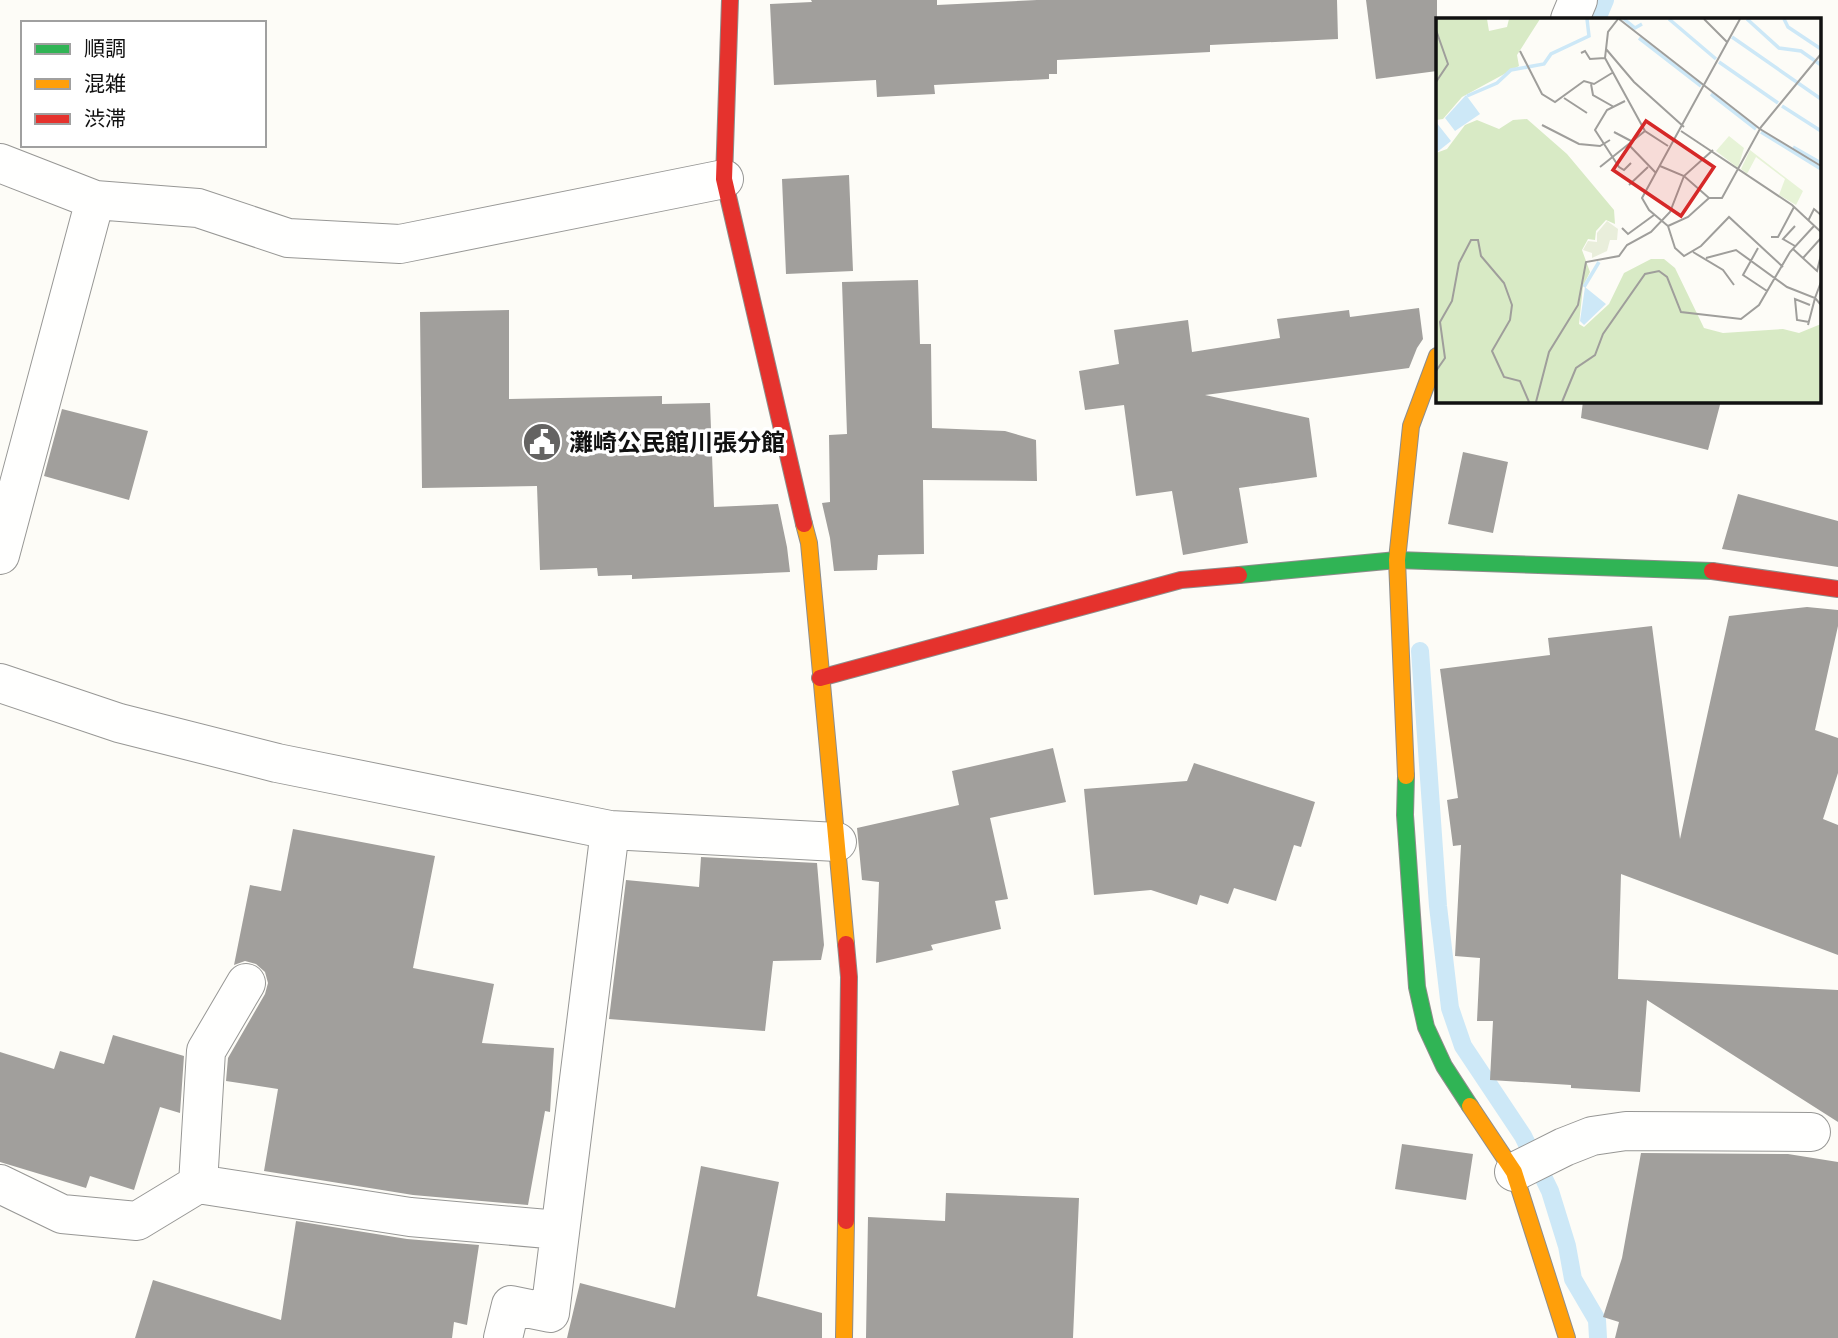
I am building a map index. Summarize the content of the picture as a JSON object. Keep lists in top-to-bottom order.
{
  "places": {
    "public building": ["灘崎公民館川張分館"]
  },
  "legend": ["順調", "混雑", "渋滞"]
}
